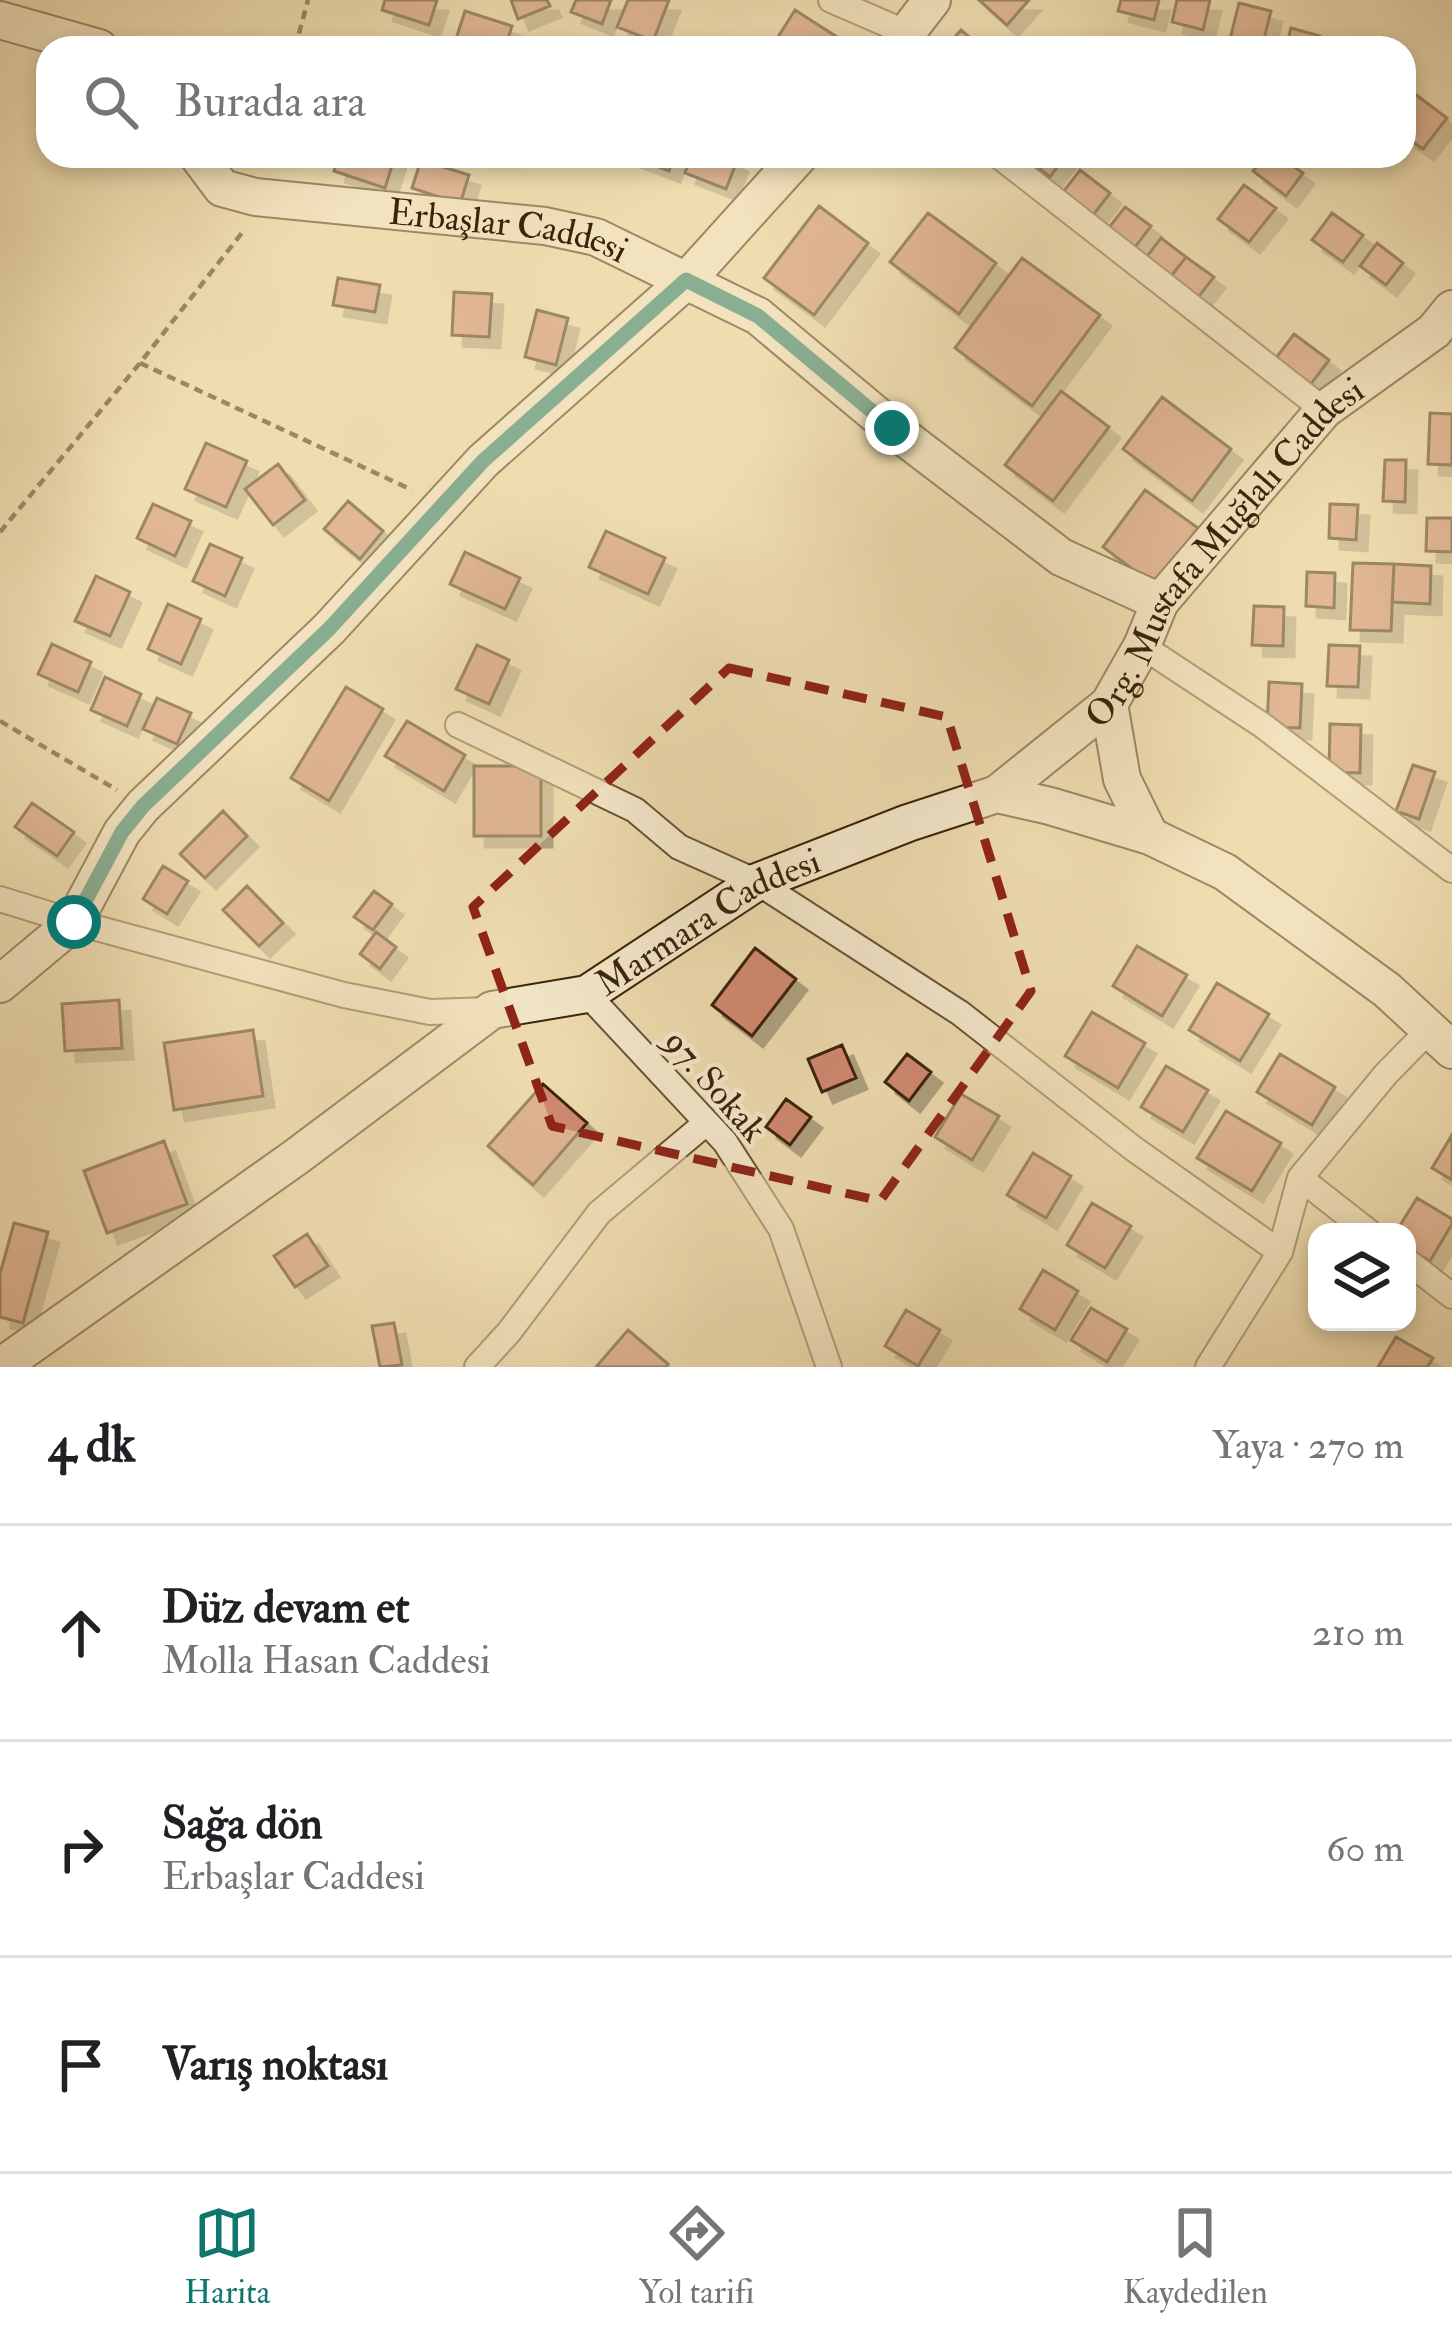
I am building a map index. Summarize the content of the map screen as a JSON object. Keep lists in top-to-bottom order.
{
  "streets": {
    "street": [
      "Erbaşlar Caddesi",
      "Org. Mustafa Muğlalı Caddesi",
      "Marmara Caddesi",
      "97. Sokak"
    ]
  },
  "crossings": [
    ["Erbaşlar Caddesi", "Org. Mustafa Muğlalı Caddesi"],
    ["Org. Mustafa Muğlalı Caddesi", "Marmara Caddesi"],
    ["Marmara Caddesi", "97. Sokak"]
  ],
  "page": {
    "search": "Burada ara",
    "heading": ["4 dk", "Yaya · 270 m"],
    "list": [
      ["Düz devam et", "Molla Hasan Caddesi", "210 m"],
      ["Sağa dön", "Erbaşlar Caddesi", "60 m"],
      "Varış noktası"
    ],
    "nav": ["Harita", "Yol tarifi", "Kaydedilen"]
  }
}
